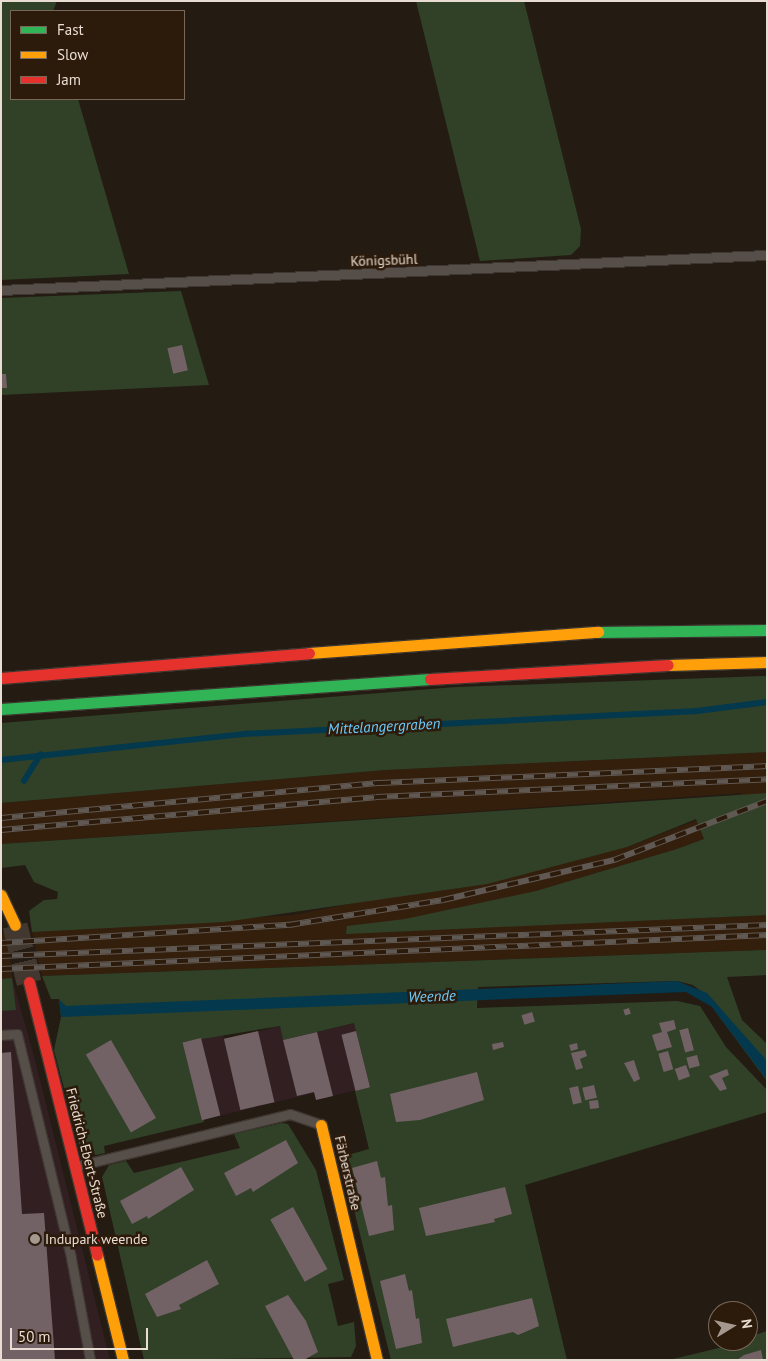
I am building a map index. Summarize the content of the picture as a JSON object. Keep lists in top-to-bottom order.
{
  "streets": {
    "main road": ["Friedrich-Ebert-Straße", "Färberstraße"],
    "lane": ["Königsbühl"]
  },
  "crossings": [
    ["Friedrich-Ebert-Straße", "Färberstraße"]
  ],
  "water": ["Mittelangergraben", "Weende"],
  "places": ["Indupark weende"],
  "legend": ["Fast", "Slow", "Jam"],
  "scale_bar": "50 m",
  "north": "right"
}
